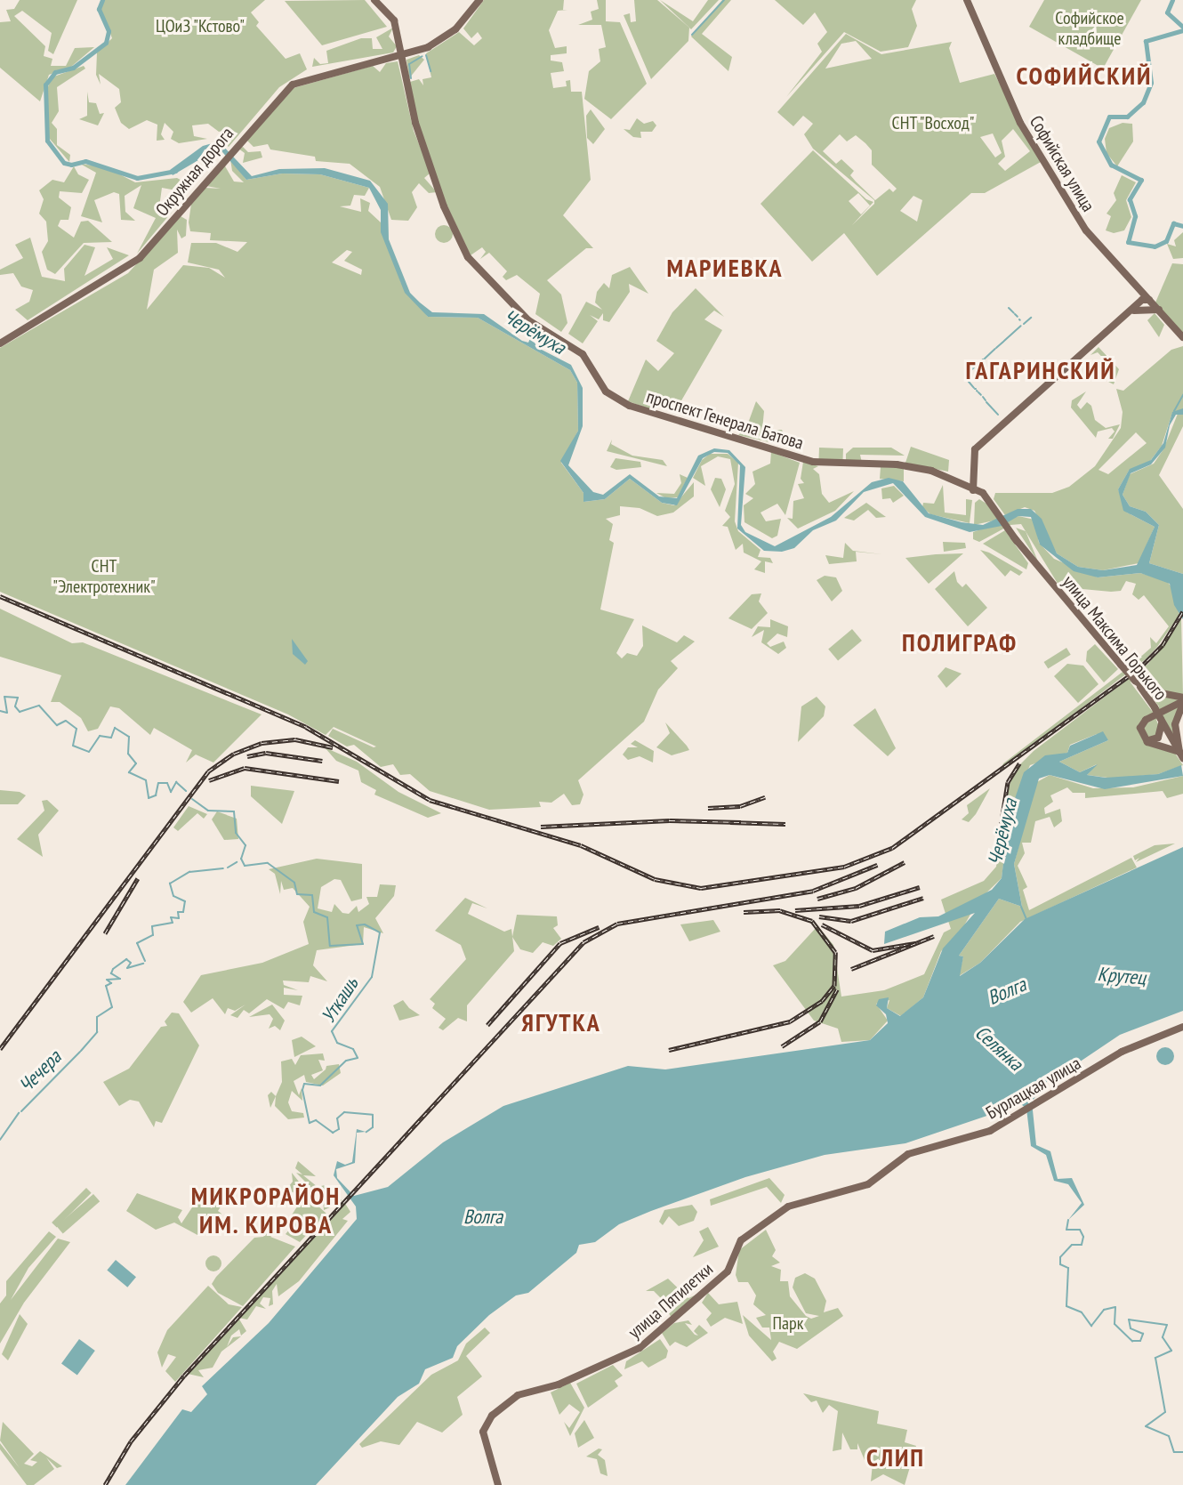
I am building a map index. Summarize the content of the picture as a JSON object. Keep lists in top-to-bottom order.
{
  "streets": {
    "main road": [
      "Софийская улица",
      "Окружная дорога",
      "проспект Генерала Батова",
      "улица Максима Горького",
      "Бурлацкая улица",
      "улица Пятилетки"
    ]
  },
  "crossings": [
    ["Окружная дорога", "проспект Генерала Батова"],
    ["проспект Генерала Батова", "улица Максима Горького"],
    ["Бурлацкая улица", "улица Пятилетки"]
  ],
  "districts": [
    "СОФИЙСКИЙ",
    "МАРИЕВКА",
    "ГАГАРИНСКИЙ",
    "ПОЛИГРАФ",
    "ЯГУТКА",
    "МИКРОРАЙОН ИМ. КИРОВА",
    "СЛИП"
  ],
  "water": [
    "Черёмуха",
    "Крутец",
    "Волга",
    "Уткашь",
    "Селянка",
    "Чечера"
  ],
  "parks": [
    "Софийское кладбище",
    "ЦОиЗ \"Кстово\"",
    "СНТ \"Восход\"",
    "СНТ \"Электротехник\"",
    "Парк"
  ]
}
